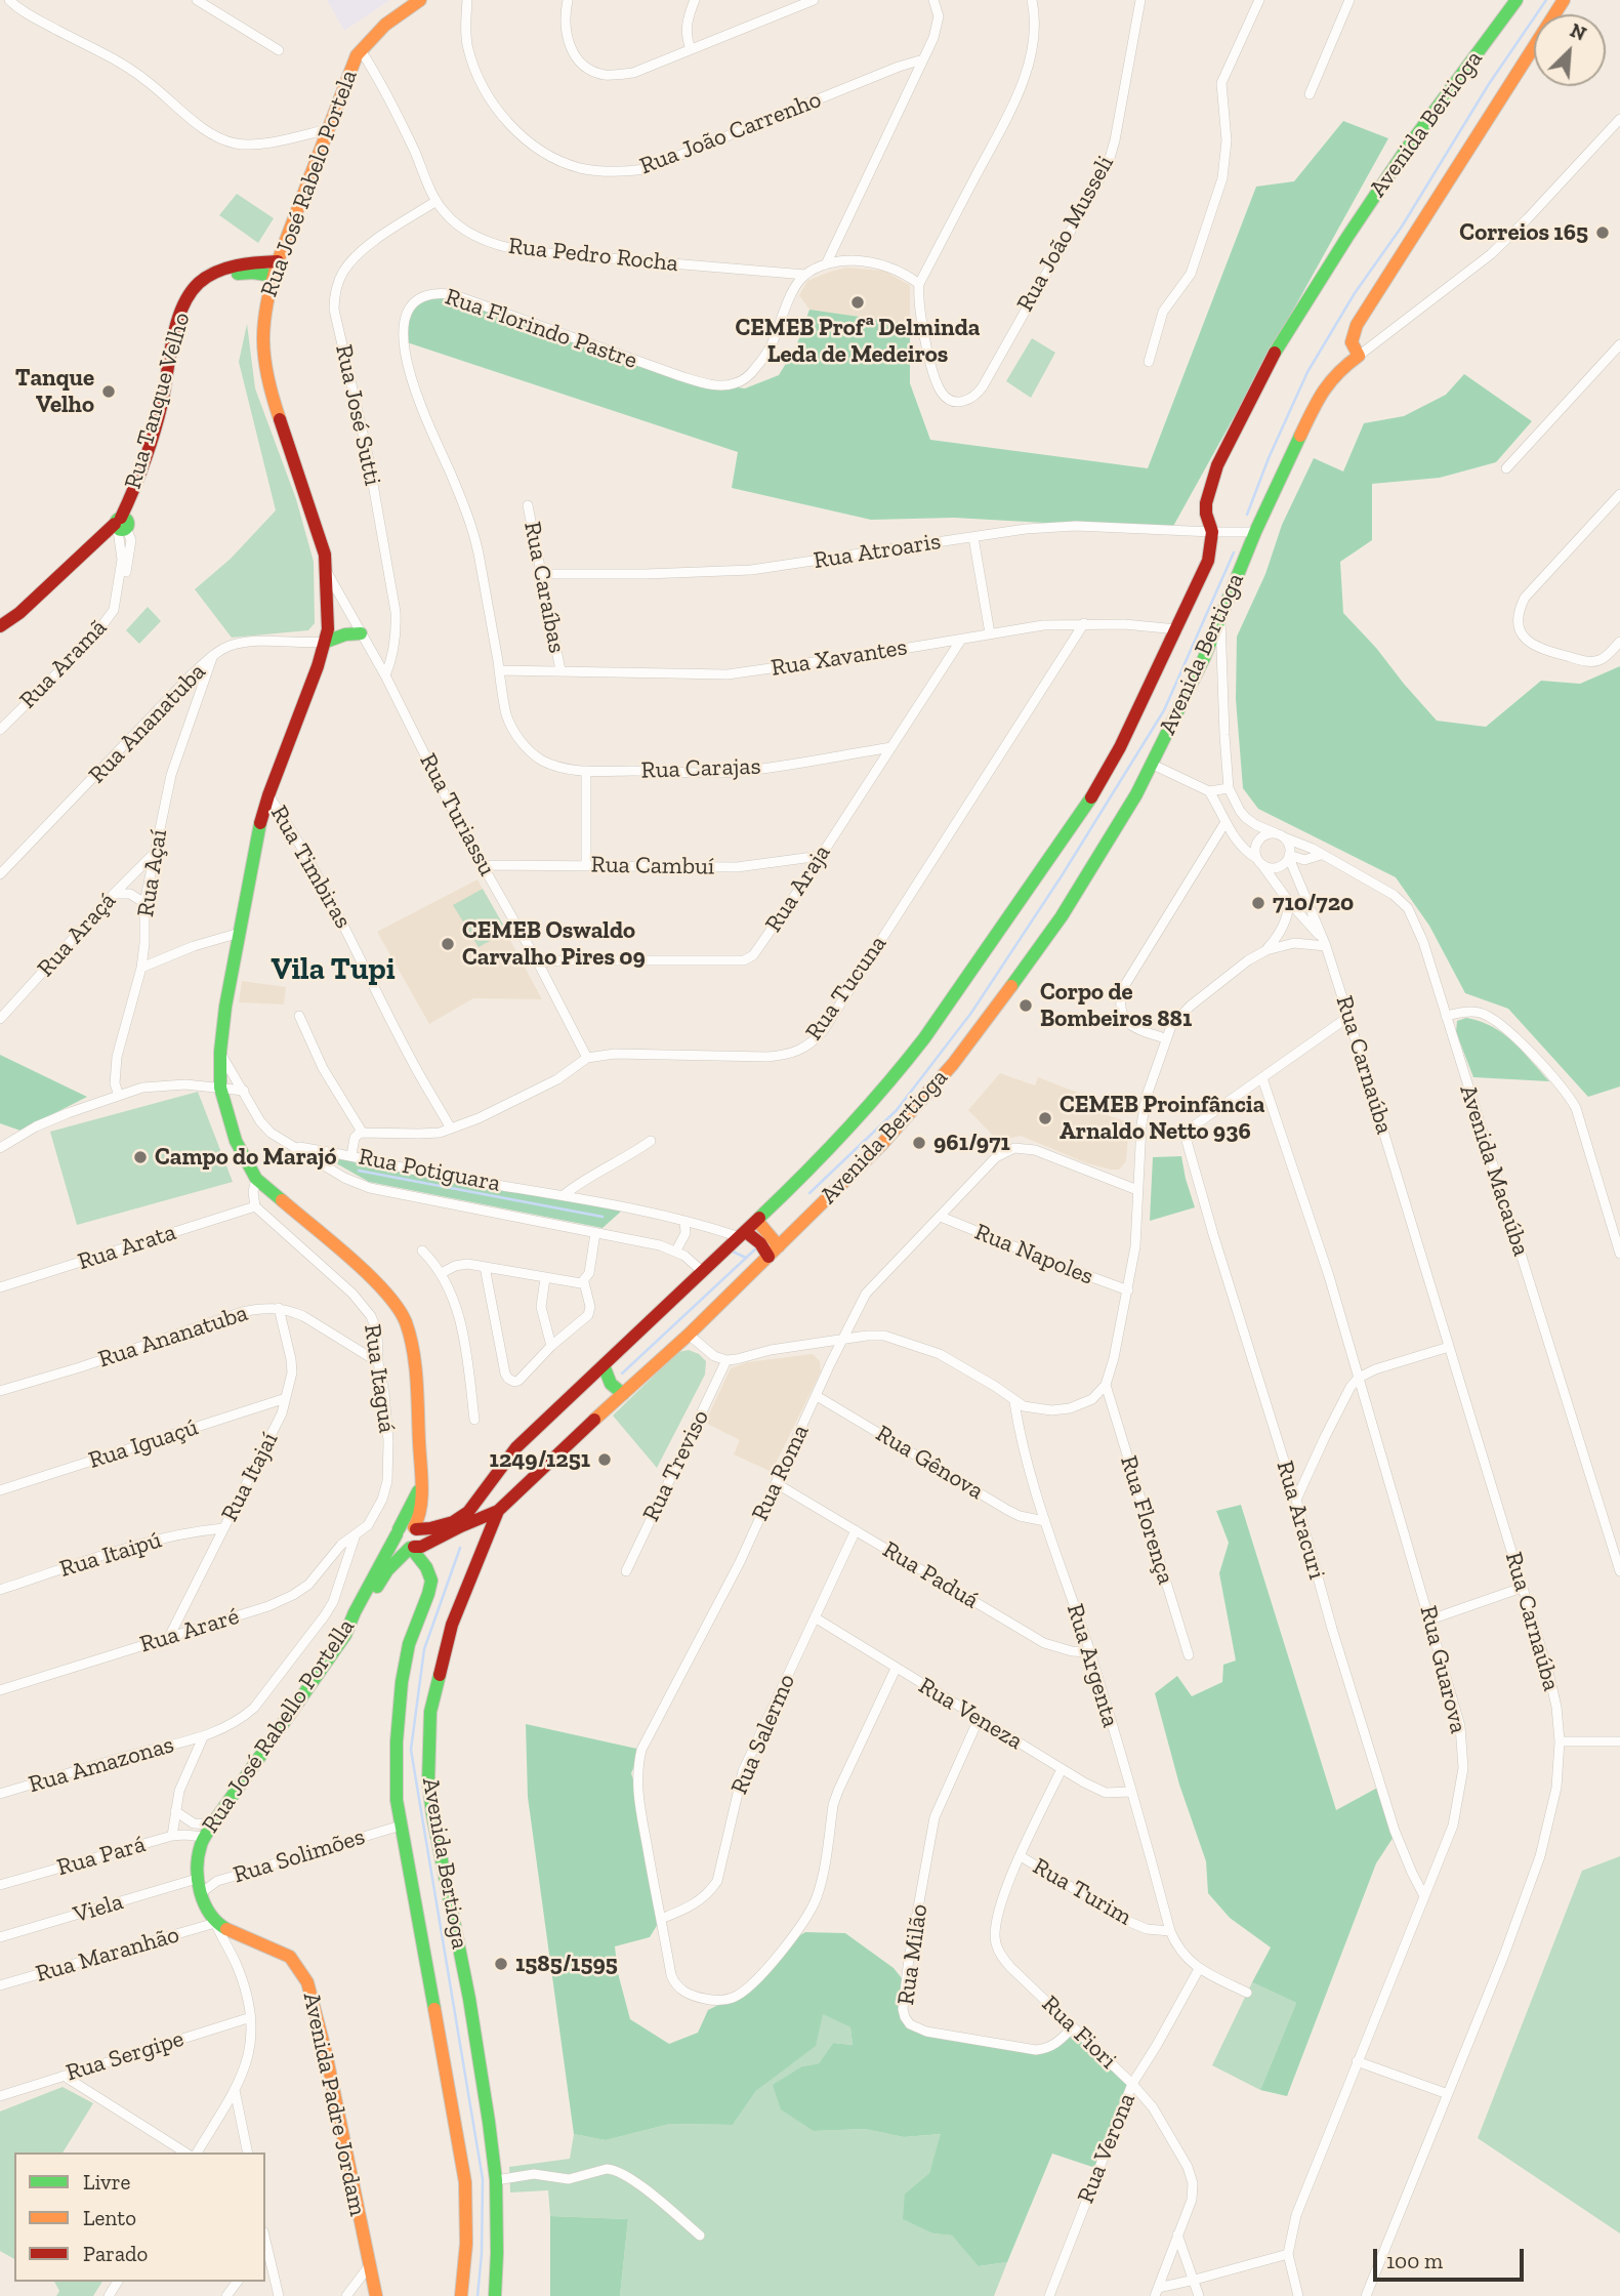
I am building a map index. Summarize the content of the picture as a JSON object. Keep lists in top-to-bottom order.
{
  "streets": {
    "street": [
      "Avenida Bertioga",
      "Rua João Carrenho",
      "Rua José Rabelo Portela",
      "Rua João Musseli",
      "Rua Pedro Rocha",
      "Rua Florindo Pastre",
      "Rua Tanque Velho",
      "Rua José Sutti",
      "Rua Atroaris",
      "Rua Caraíbas",
      "Rua Xavantes",
      "Rua Aramã",
      "Rua Ananatuba",
      "Rua Carajas",
      "Rua Turiassu",
      "Rua Cambuí",
      "Rua Timbiras",
      "Rua Açaí",
      "Rua Araja",
      "Rua Araçá",
      "Rua Tucuna",
      "Rua Carnaúba",
      "Rua Potiguara",
      "Avenida Macaúba",
      "Rua Arata",
      "Rua Napoles",
      "Rua Itaguá",
      "Rua Iguaçú",
      "Rua Gênova",
      "Rua Treviso",
      "Rua Roma",
      "Rua Itajaí",
      "Rua Florença",
      "Rua Aracuri",
      "Rua Itaipú",
      "Rua Paduá",
      "Rua Araré",
      "Rua Argenta",
      "Rua Guarova",
      "Rua Veneza",
      "Rua José Rabello Portella",
      "Rua Salermo",
      "Rua Amazonas",
      "Rua Pará",
      "Rua Solimões",
      "Rua Turim",
      "Viela",
      "Rua Maranhão",
      "Rua Milão",
      "Rua Fiori",
      "Rua Sergipe",
      "Avenida Padre Jordam",
      "Rua Verona"
    ]
  },
  "crossings": [
    ["Avenida Bertioga", "Rua José Rabelo Portela"],
    ["Avenida Bertioga", "Rua Atroaris"],
    ["Avenida Bertioga", "Rua Xavantes"],
    ["Avenida Bertioga", "Rua Potiguara"],
    ["Avenida Bertioga", "Rua José Rabello Portella"],
    ["Avenida Bertioga", "Rua Solimões"],
    ["Rua José Rabelo Portela", "Rua Pedro Rocha"],
    ["Rua José Rabelo Portela", "Rua Tanque Velho"],
    ["Rua José Rabelo Portela", "Rua Ananatuba"],
    ["Rua José Rabelo Portela", "Rua Turiassu"],
    ["Rua José Rabelo Portela", "Rua Timbiras"],
    ["Rua José Rabelo Portela", "Rua José Rabello Portella"],
    ["Rua Pedro Rocha", "Rua Florindo Pastre"],
    ["Rua Pedro Rocha", "Rua José Sutti"],
    ["Rua Florindo Pastre", "Rua Xavantes"],
    ["Rua Florindo Pastre", "Rua Carajas"],
    ["Rua Tanque Velho", "Rua Aramã"],
    ["Rua José Sutti", "Rua Turiassu"],
    ["Rua Atroaris", "Rua Caraíbas"],
    ["Rua Caraíbas", "Rua Xavantes"],
    ["Rua Xavantes", "Rua Araja"],
    ["Rua Xavantes", "Rua Tucuna"],
    ["Rua Ananatuba", "Rua Açaí"],
    ["Rua Ananatuba", "Rua Itaguá"],
    ["Rua Ananatuba", "Rua Itajaí"],
    ["Rua Carajas", "Rua Araja"],
    ["Rua Turiassu", "Rua Cambuí"],
    ["Rua Turiassu", "Rua Araja"],
    ["Rua Turiassu", "Rua Tucuna"],
    ["Rua Cambuí", "Rua Araja"],
    ["Rua Timbiras", "Rua Tucuna"],
    ["Rua Açaí", "Rua Araçá"],
    ["Rua Carnaúba", "Avenida Macaúba"],
    ["Rua Arata", "Rua Itaguá"],
    ["Rua Napoles", "Rua Roma"],
    ["Rua Itaguá", "Rua Araré"],
    ["Rua Itaguá", "Rua Amazonas"],
    ["Rua Iguaçú", "Rua Itajaí"],
    ["Rua Gênova", "Rua Roma"],
    ["Rua Gênova", "Rua Argenta"],
    ["Rua Roma", "Rua Paduá"],
    ["Rua Roma", "Rua Veneza"],
    ["Rua Roma", "Rua Salermo"],
    ["Rua Itajaí", "Rua Itaipú"],
    ["Rua Itajaí", "Rua Araré"],
    ["Rua Aracuri", "Rua Guarova"],
    ["Rua Paduá", "Rua Argenta"],
    ["Rua Paduá", "Rua Salermo"],
    ["Rua Araré", "Rua Amazonas"],
    ["Rua Argenta", "Rua Veneza"],
    ["Rua Argenta", "Rua Turim"],
    ["Rua Veneza", "Rua Salermo"],
    ["Rua Veneza", "Rua Milão"],
    ["Rua Veneza", "Rua Fiori"],
    ["Rua José Rabello Portella", "Rua Pará"],
    ["Rua José Rabello Portella", "Rua Solimões"],
    ["Rua José Rabello Portella", "Viela"],
    ["Rua José Rabello Portella", "Rua Maranhão"],
    ["Rua José Rabello Portella", "Avenida Padre Jordam"],
    ["Rua Turim", "Rua Fiori"],
    ["Rua Maranhão", "Avenida Padre Jordam"],
    ["Rua Milão", "Rua Fiori"],
    ["Rua Fiori", "Rua Verona"]
  ],
  "districts": ["Vila Tupi"],
  "places": [
    "Correios 165",
    "CEMEB Profª Delminda Leda de Medeiros",
    "Tanque Velho",
    "710/720",
    "CEMEB Oswaldo Carvalho Pires 09",
    "Corpo de Bombeiros 881",
    "CEMEB Proinfância Arnaldo Netto 936",
    "961/971",
    "Campo do Marajó",
    "1249/1251",
    "1585/1595"
  ],
  "legend": ["Livre", "Lento", "Parado"],
  "scale_bar": "100 m",
  "north": "top right"
}
